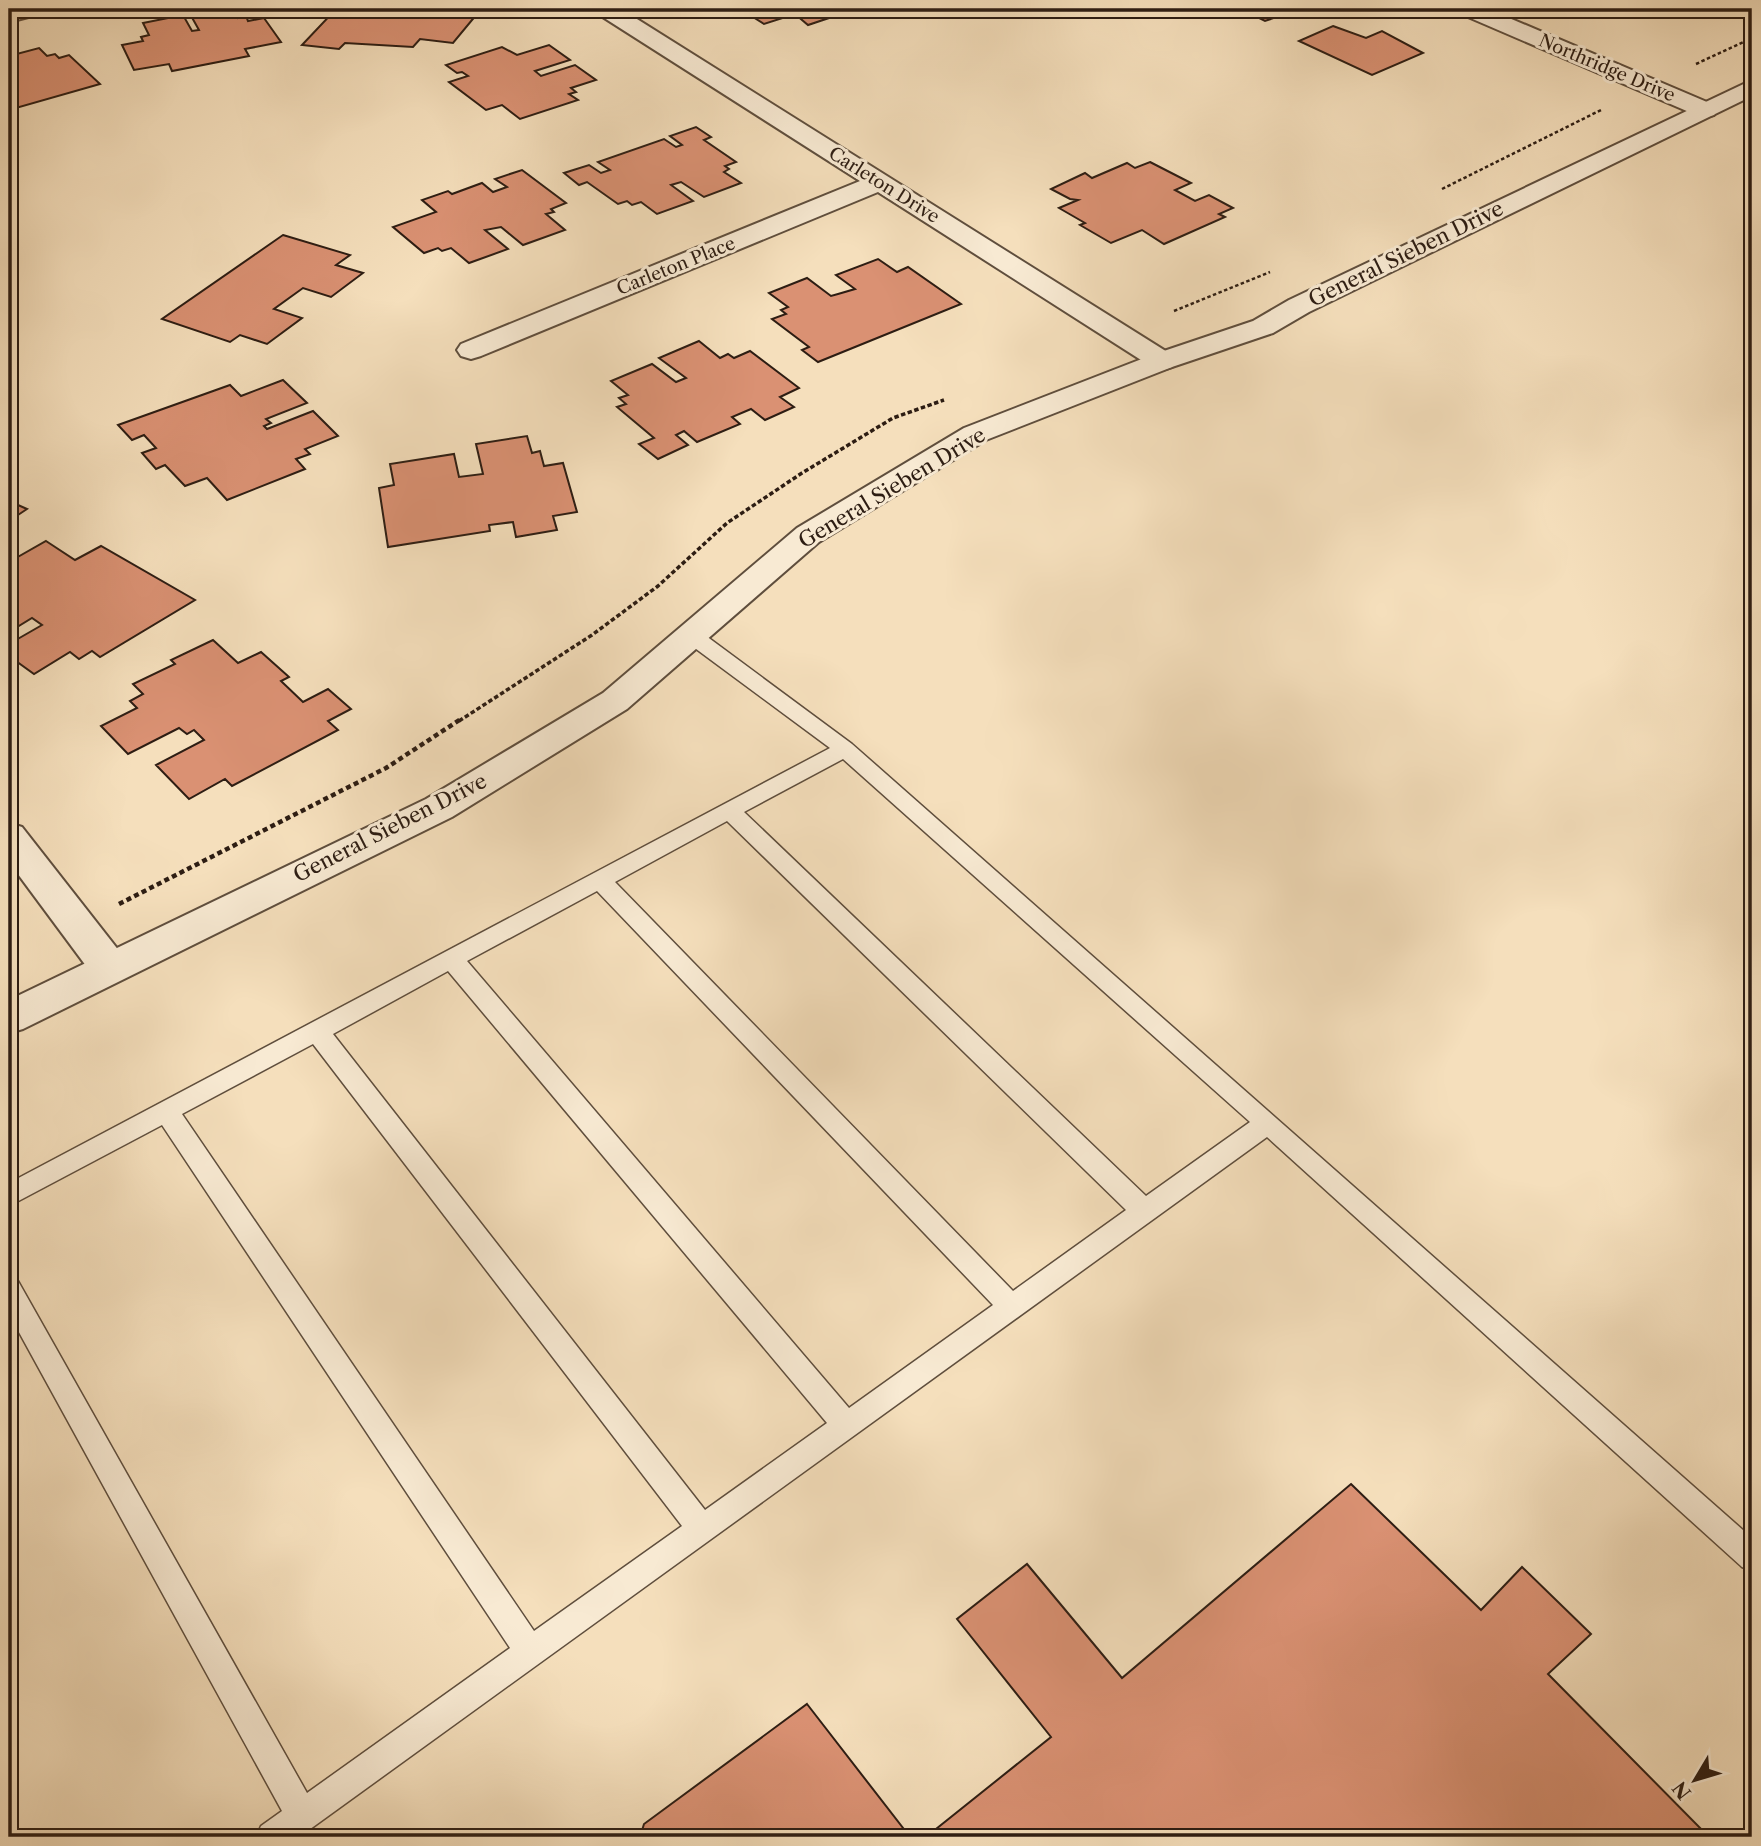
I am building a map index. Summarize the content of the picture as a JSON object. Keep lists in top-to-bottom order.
{
  "streets": {
    "street": [
      "Northridge Drive",
      "Carleton Drive",
      "General Sieben Drive",
      "Carleton Place"
    ]
  },
  "crossings": [
    ["Northridge Drive", "General Sieben Drive"],
    ["Carleton Drive", "General Sieben Drive"],
    ["Carleton Drive", "Carleton Place"]
  ],
  "north": "bottom left"
}
